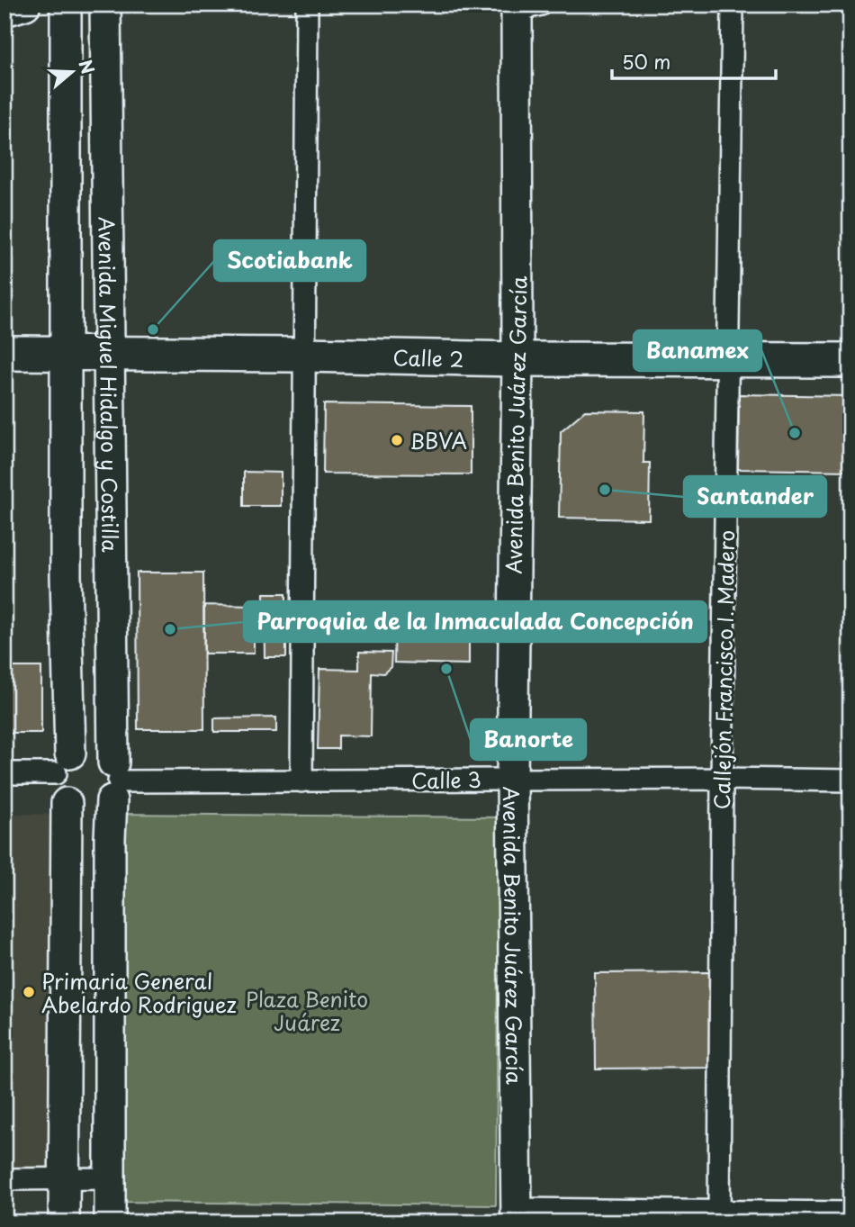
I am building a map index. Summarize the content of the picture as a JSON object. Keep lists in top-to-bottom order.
{
  "streets": {
    "main road": ["Calle 2"],
    "street": [
      "Avenida Miguel Hidalgo y Costilla",
      "Avenida Benito Juárez García",
      "Callejón Francisco I. Madero",
      "Calle 3"
    ]
  },
  "crossings": [
    ["Calle 2", "Avenida Miguel Hidalgo y Costilla"],
    ["Calle 2", "Avenida Benito Juárez García"],
    ["Calle 2", "Callejón Francisco I. Madero"],
    ["Avenida Miguel Hidalgo y Costilla", "Calle 3"],
    ["Avenida Benito Juárez García", "Calle 3"],
    ["Callejón Francisco I. Madero", "Calle 3"]
  ],
  "parks": ["Plaza Benito Juárez"],
  "places": [
    "Scotiabank",
    "Banamex",
    "BBVA",
    "Santander",
    "Parroquia de la Inmaculada Concepción",
    "Banorte",
    "Primaria General Abelardo Rodriguez"
  ],
  "scale_bar": "50 m",
  "north": "right"
}
